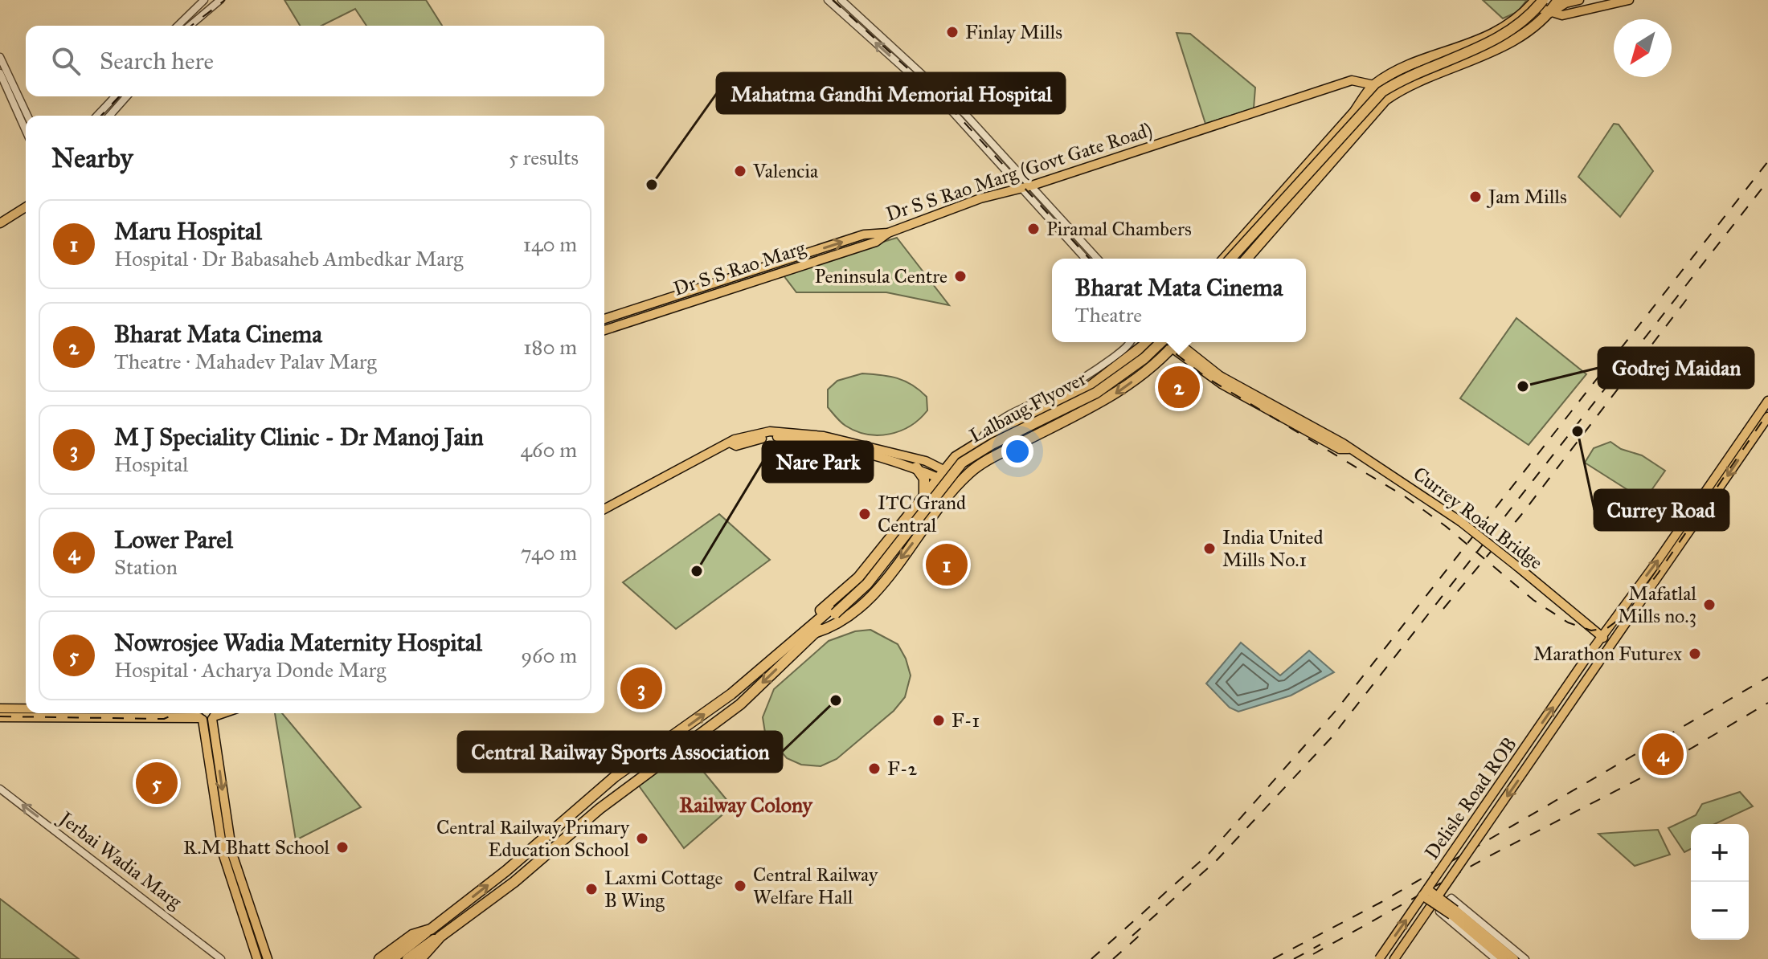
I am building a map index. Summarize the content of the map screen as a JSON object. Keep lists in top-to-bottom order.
{
  "streets": {
    "highway": ["Lalbaug Flyover"],
    "main road": [
      "Dr S S Rao Marg (Govt Gate Road)",
      "Dr S S Rao Marg",
      "Currey Road Bridge",
      "Delisle Road ROB"
    ],
    "street": ["Jerbai Wadia Marg"]
  },
  "crossings": [
    ["Dr S S Rao Marg (Govt Gate Road)", "Dr S S Rao Marg"],
    ["Currey Road Bridge", "Delisle Road ROB"]
  ],
  "one_way": ["Dr S S Rao Marg (Govt Gate Road)", "Jerbai Wadia Marg"],
  "districts": ["Railway Colony"],
  "places": [
    "Finlay Mills",
    "Valencia",
    "Mahatma Gandhi Memorial Hospital",
    "Jam Mills",
    "Piramal Chambers",
    "Peninsula Centre",
    "Godrej Maidan",
    "Currey Road",
    "ITC Grand Central",
    "India United Mills No.1",
    "Nare Park",
    "Mafatlal Mills no.3",
    "Marathon Futurex",
    "Central Railway Sports Association",
    "F-1",
    "F-2",
    "Central Railway Primary Education School",
    "R.M Bhatt School",
    "Central Railway Welfare Hall",
    "Laxmi Cottage B Wing"
  ],
  "north": "bottom left",
  "page": {
    "search": "Search here",
    "heading": ["Nearby", "5 results"],
    "list": [
      {
        "mark": "1",
        "name": "Maru Hospital",
        "note": "Hospital · Dr Babasaheb Ambedkar Marg",
        "value": "140 m"
      },
      {
        "mark": "2",
        "name": "Bharat Mata Cinema",
        "note": "Theatre · Mahadev Palav Marg",
        "value": "180 m"
      },
      {
        "mark": "3",
        "name": "M J Speciality Clinic - Dr Manoj Jain",
        "note": "Hospital",
        "value": "460 m"
      },
      {
        "mark": "4",
        "name": "Lower Parel",
        "note": "Station",
        "value": "740 m"
      },
      {
        "mark": "5",
        "name": "Nowrosjee Wadia Maternity Hospital",
        "note": "Hospital · Acharya Donde Marg",
        "value": "960 m"
      }
    ],
    "popup": ["Bharat Mata Cinema", "Theatre"],
    "pins": [
      "2",
      "1",
      "3",
      "4",
      "5"
    ],
    "map_buttons": ["+", "−"]
  }
}
